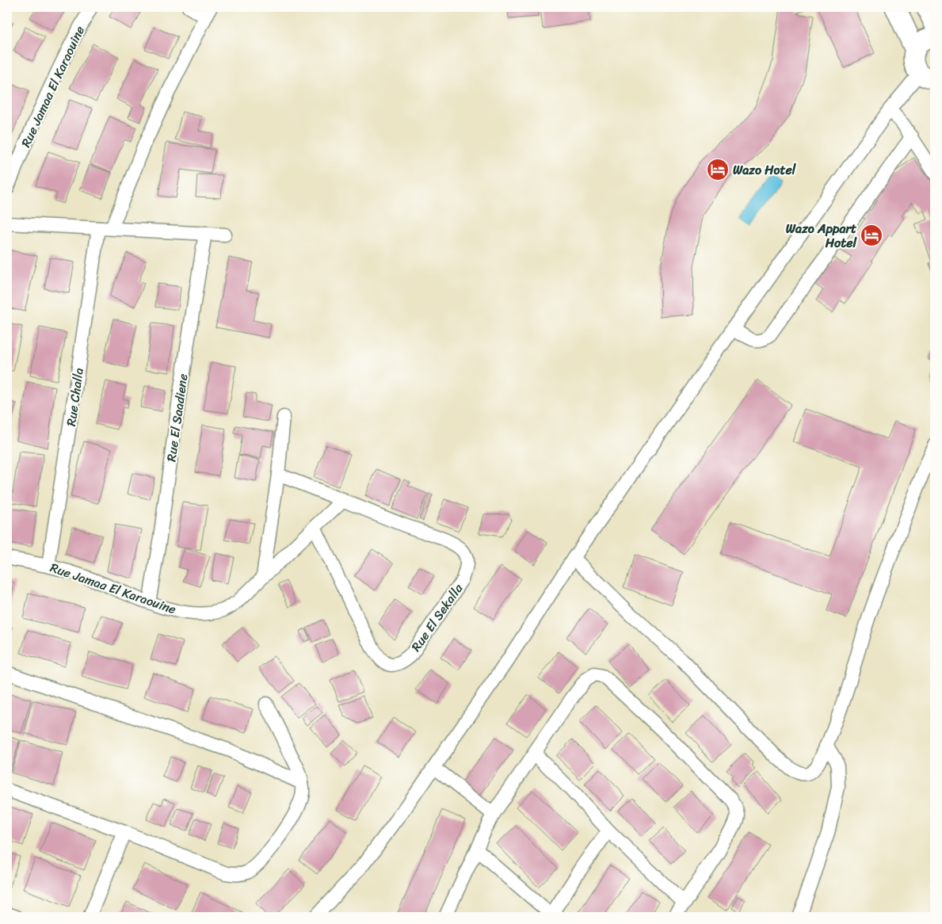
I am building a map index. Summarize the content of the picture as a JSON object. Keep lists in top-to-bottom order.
{
  "streets": {
    "street": [
      "Rue Jamaa El Karaouine",
      "Rue Challa",
      "Rue El Saadiene",
      "Rue El Sekalla"
    ]
  },
  "crossings": [
    ["Rue Jamaa El Karaouine", "Rue Challa"],
    ["Rue Jamaa El Karaouine", "Rue El Saadiene"],
    ["Rue Jamaa El Karaouine", "Rue El Sekalla"]
  ],
  "places": {
    "hotel": ["Wazo Hotel", "Wazo Appart Hotel"]
  }
}
